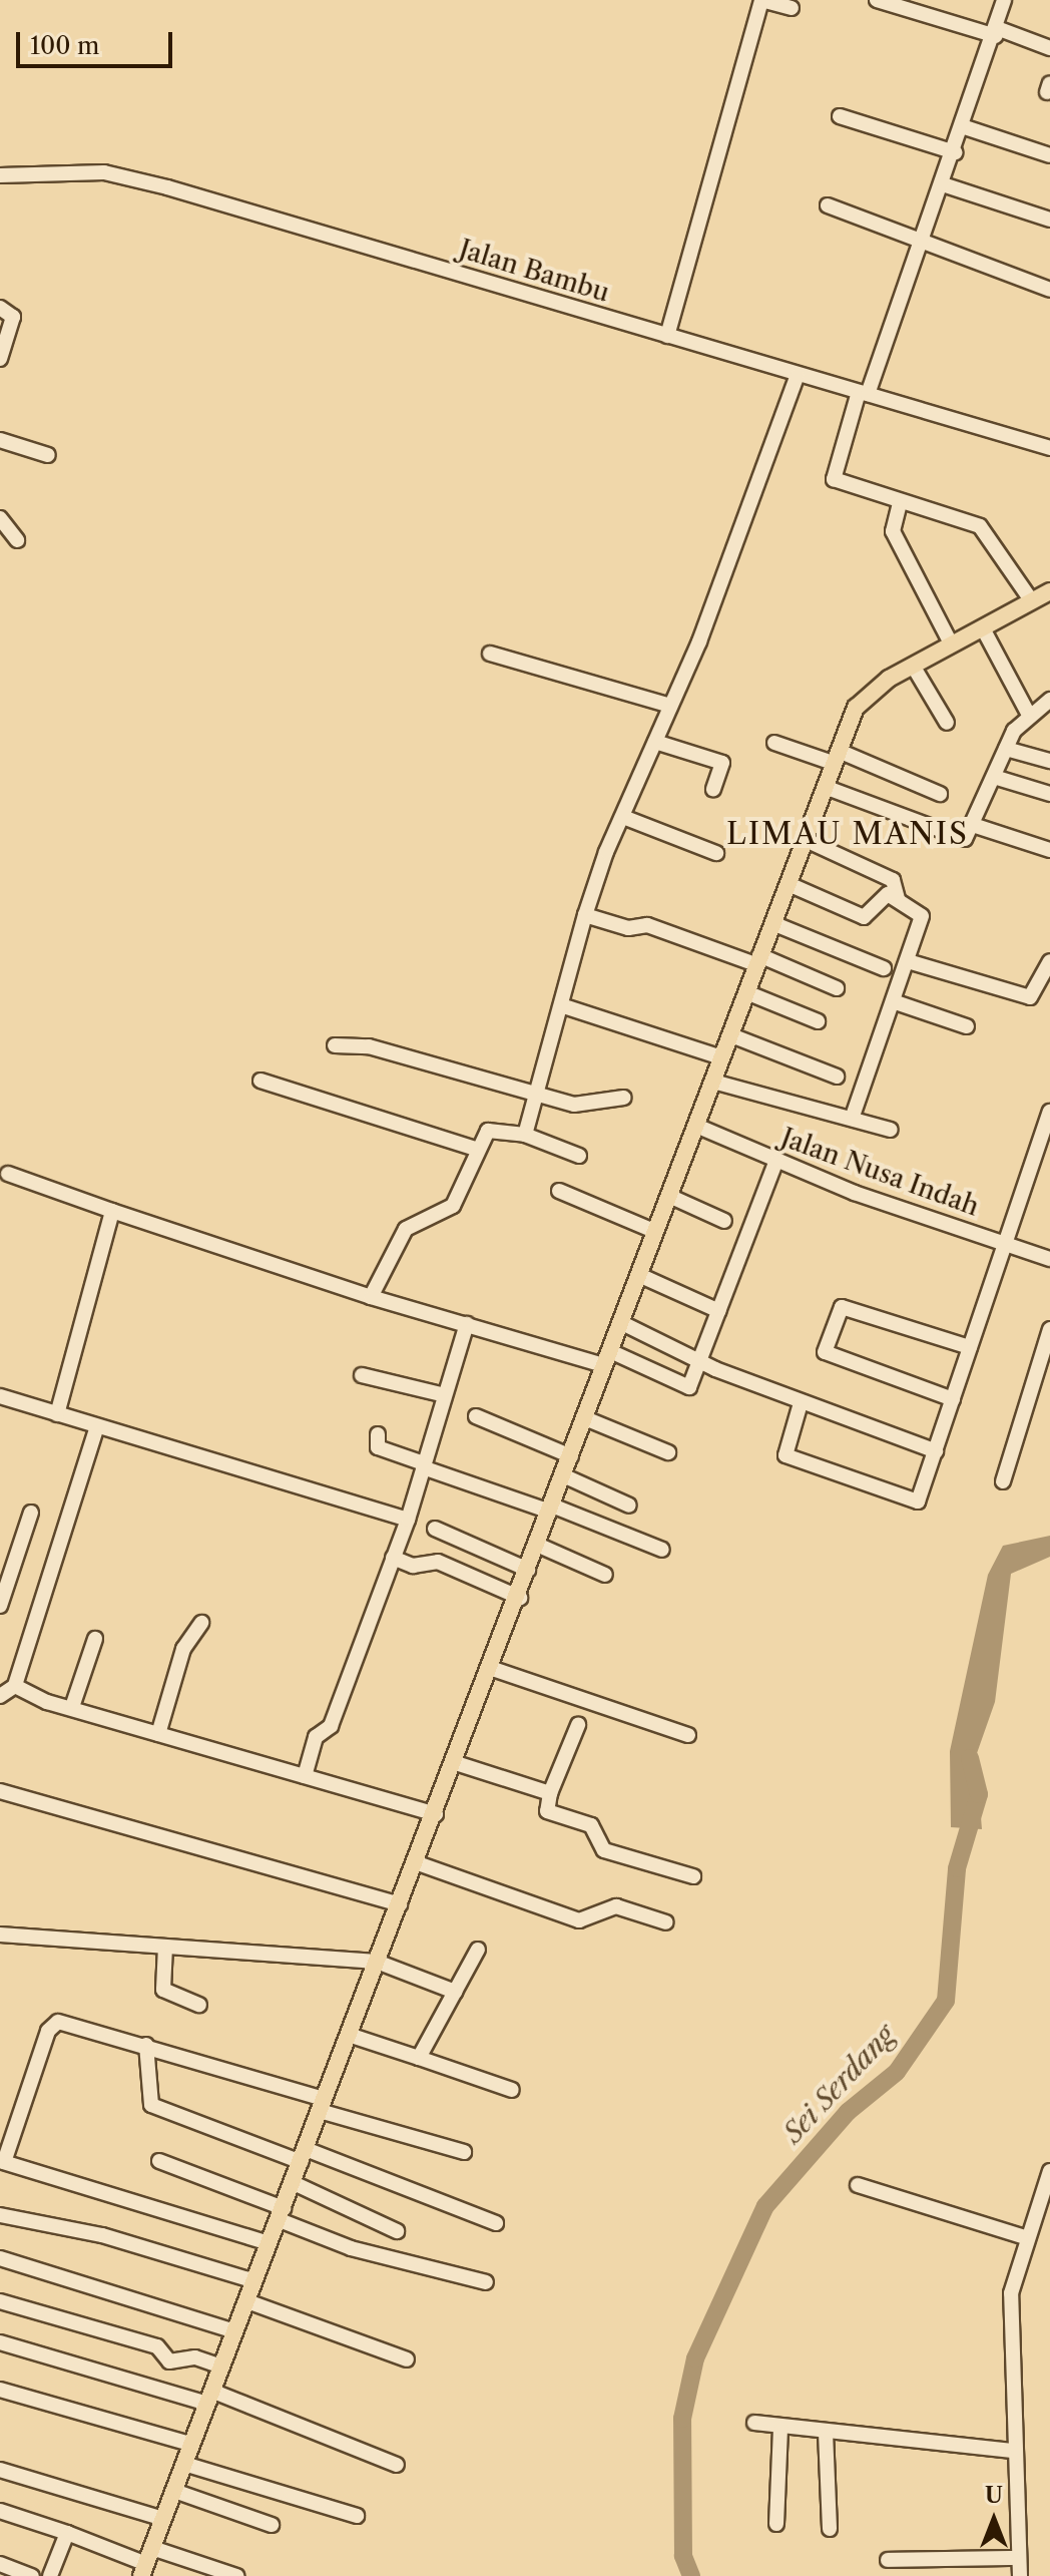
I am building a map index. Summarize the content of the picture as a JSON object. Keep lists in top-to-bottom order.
{
  "streets": {
    "street": ["Jalan Bambu", "Jalan Nusa Indah"]
  },
  "districts": ["LIMAU MANIS"],
  "water": ["Sei Serdang"],
  "scale_bar": "100 m",
  "north": "top"
}
